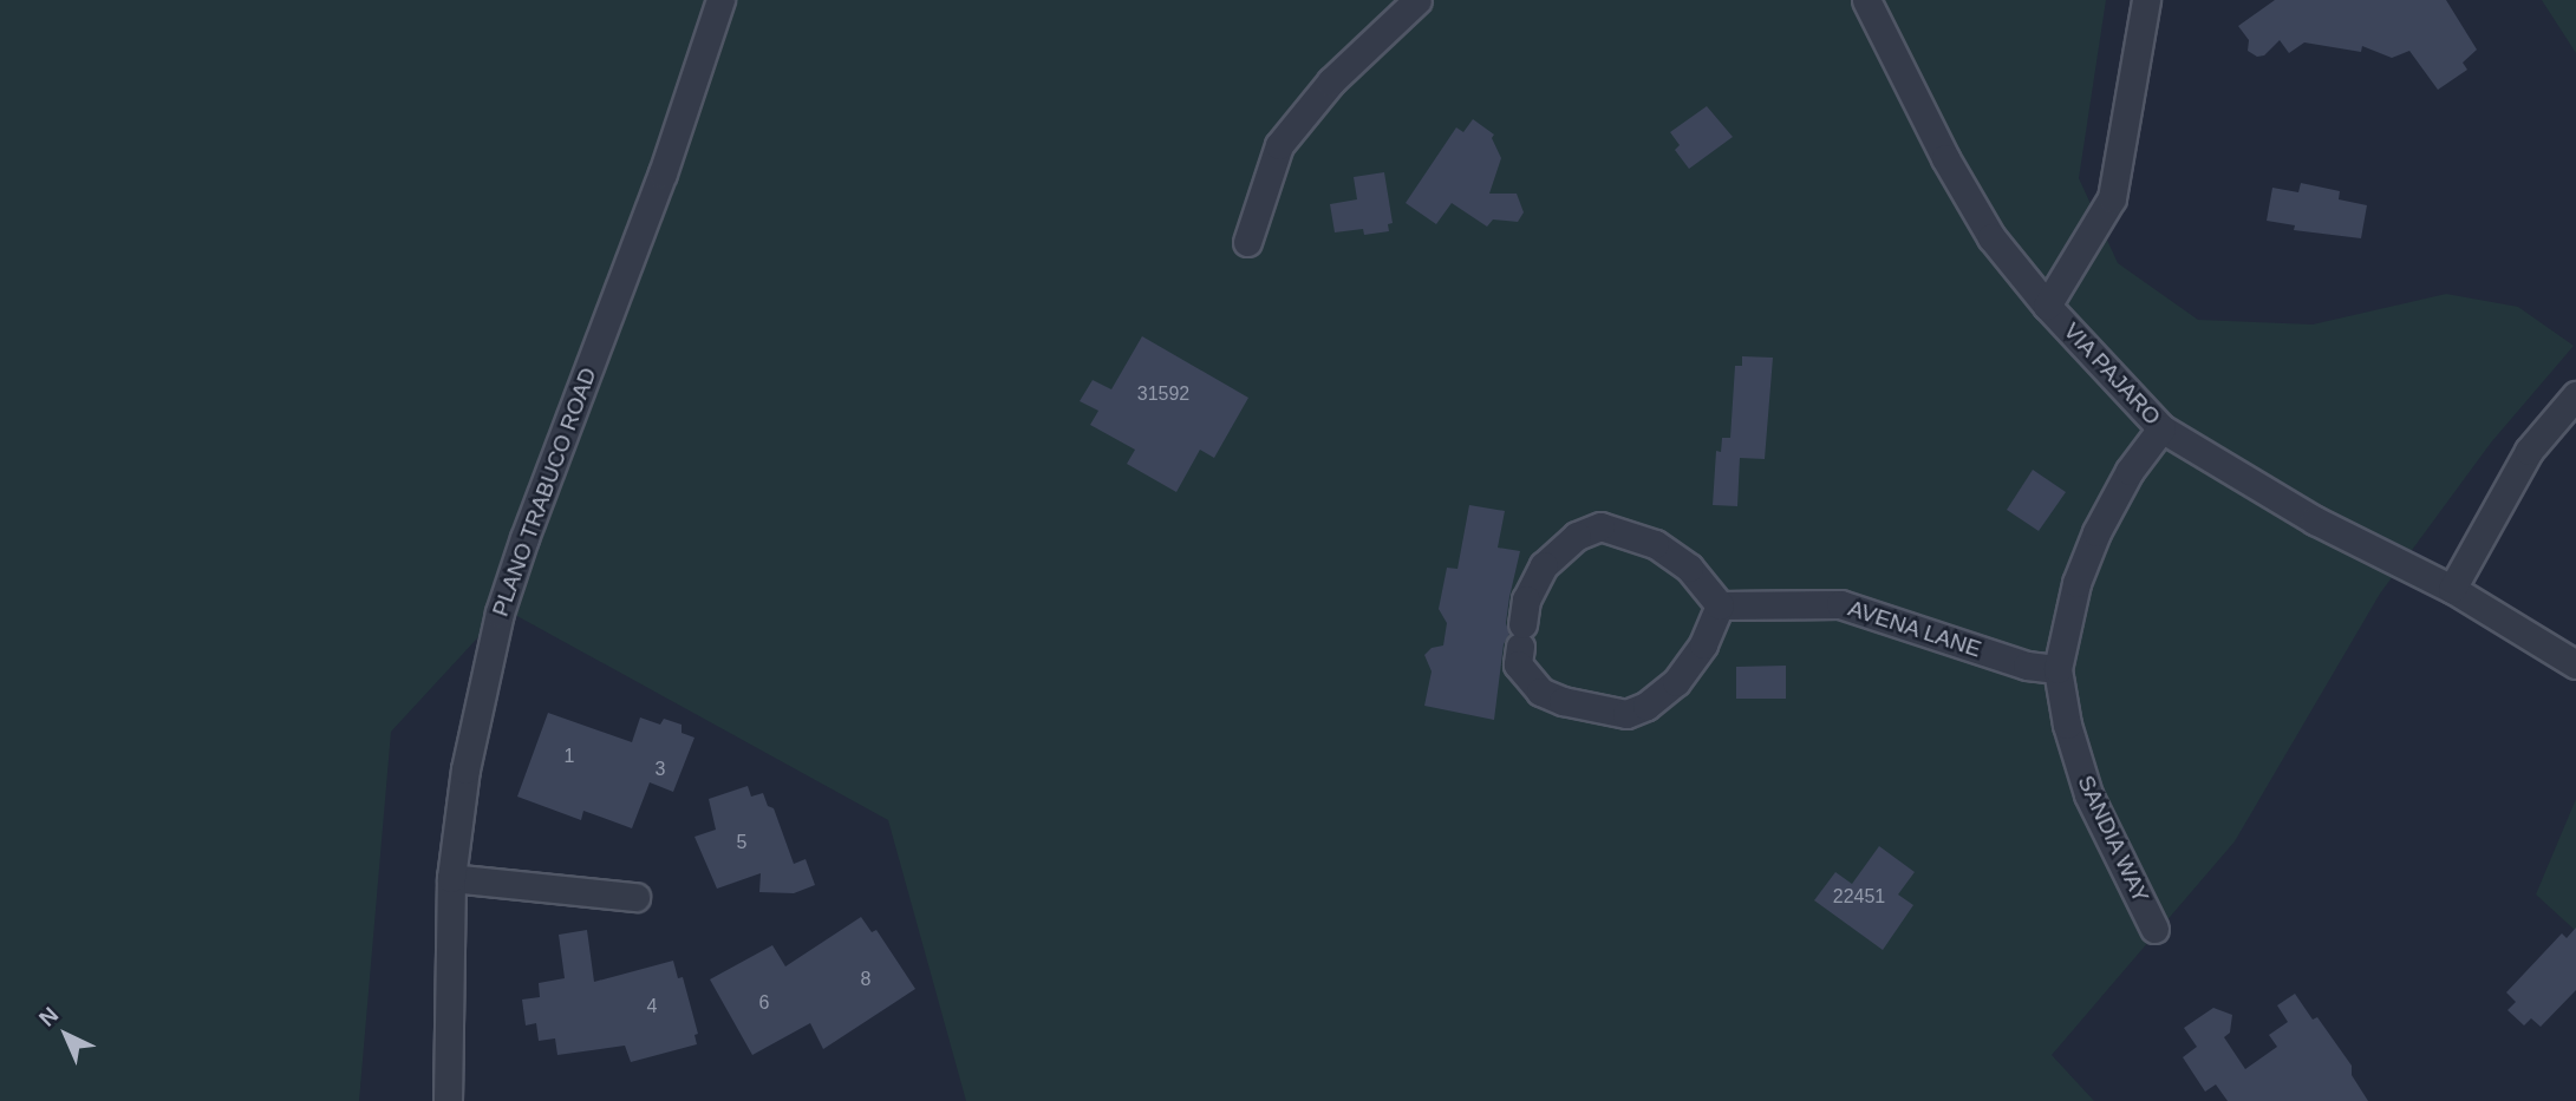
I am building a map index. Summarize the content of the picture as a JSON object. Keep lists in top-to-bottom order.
{
  "streets": {
    "street": [
      "VIA PAJARO",
      "PLANO TRABUCO ROAD",
      "AVENA LANE",
      "SANDIA WAY"
    ]
  },
  "crossings": [
    ["VIA PAJARO", "SANDIA WAY"],
    ["AVENA LANE", "SANDIA WAY"]
  ],
  "house_numbers": [
    "31592",
    "1",
    "3",
    "5",
    "22451",
    "8",
    "6",
    "4"
  ],
  "north": "top left"
}
